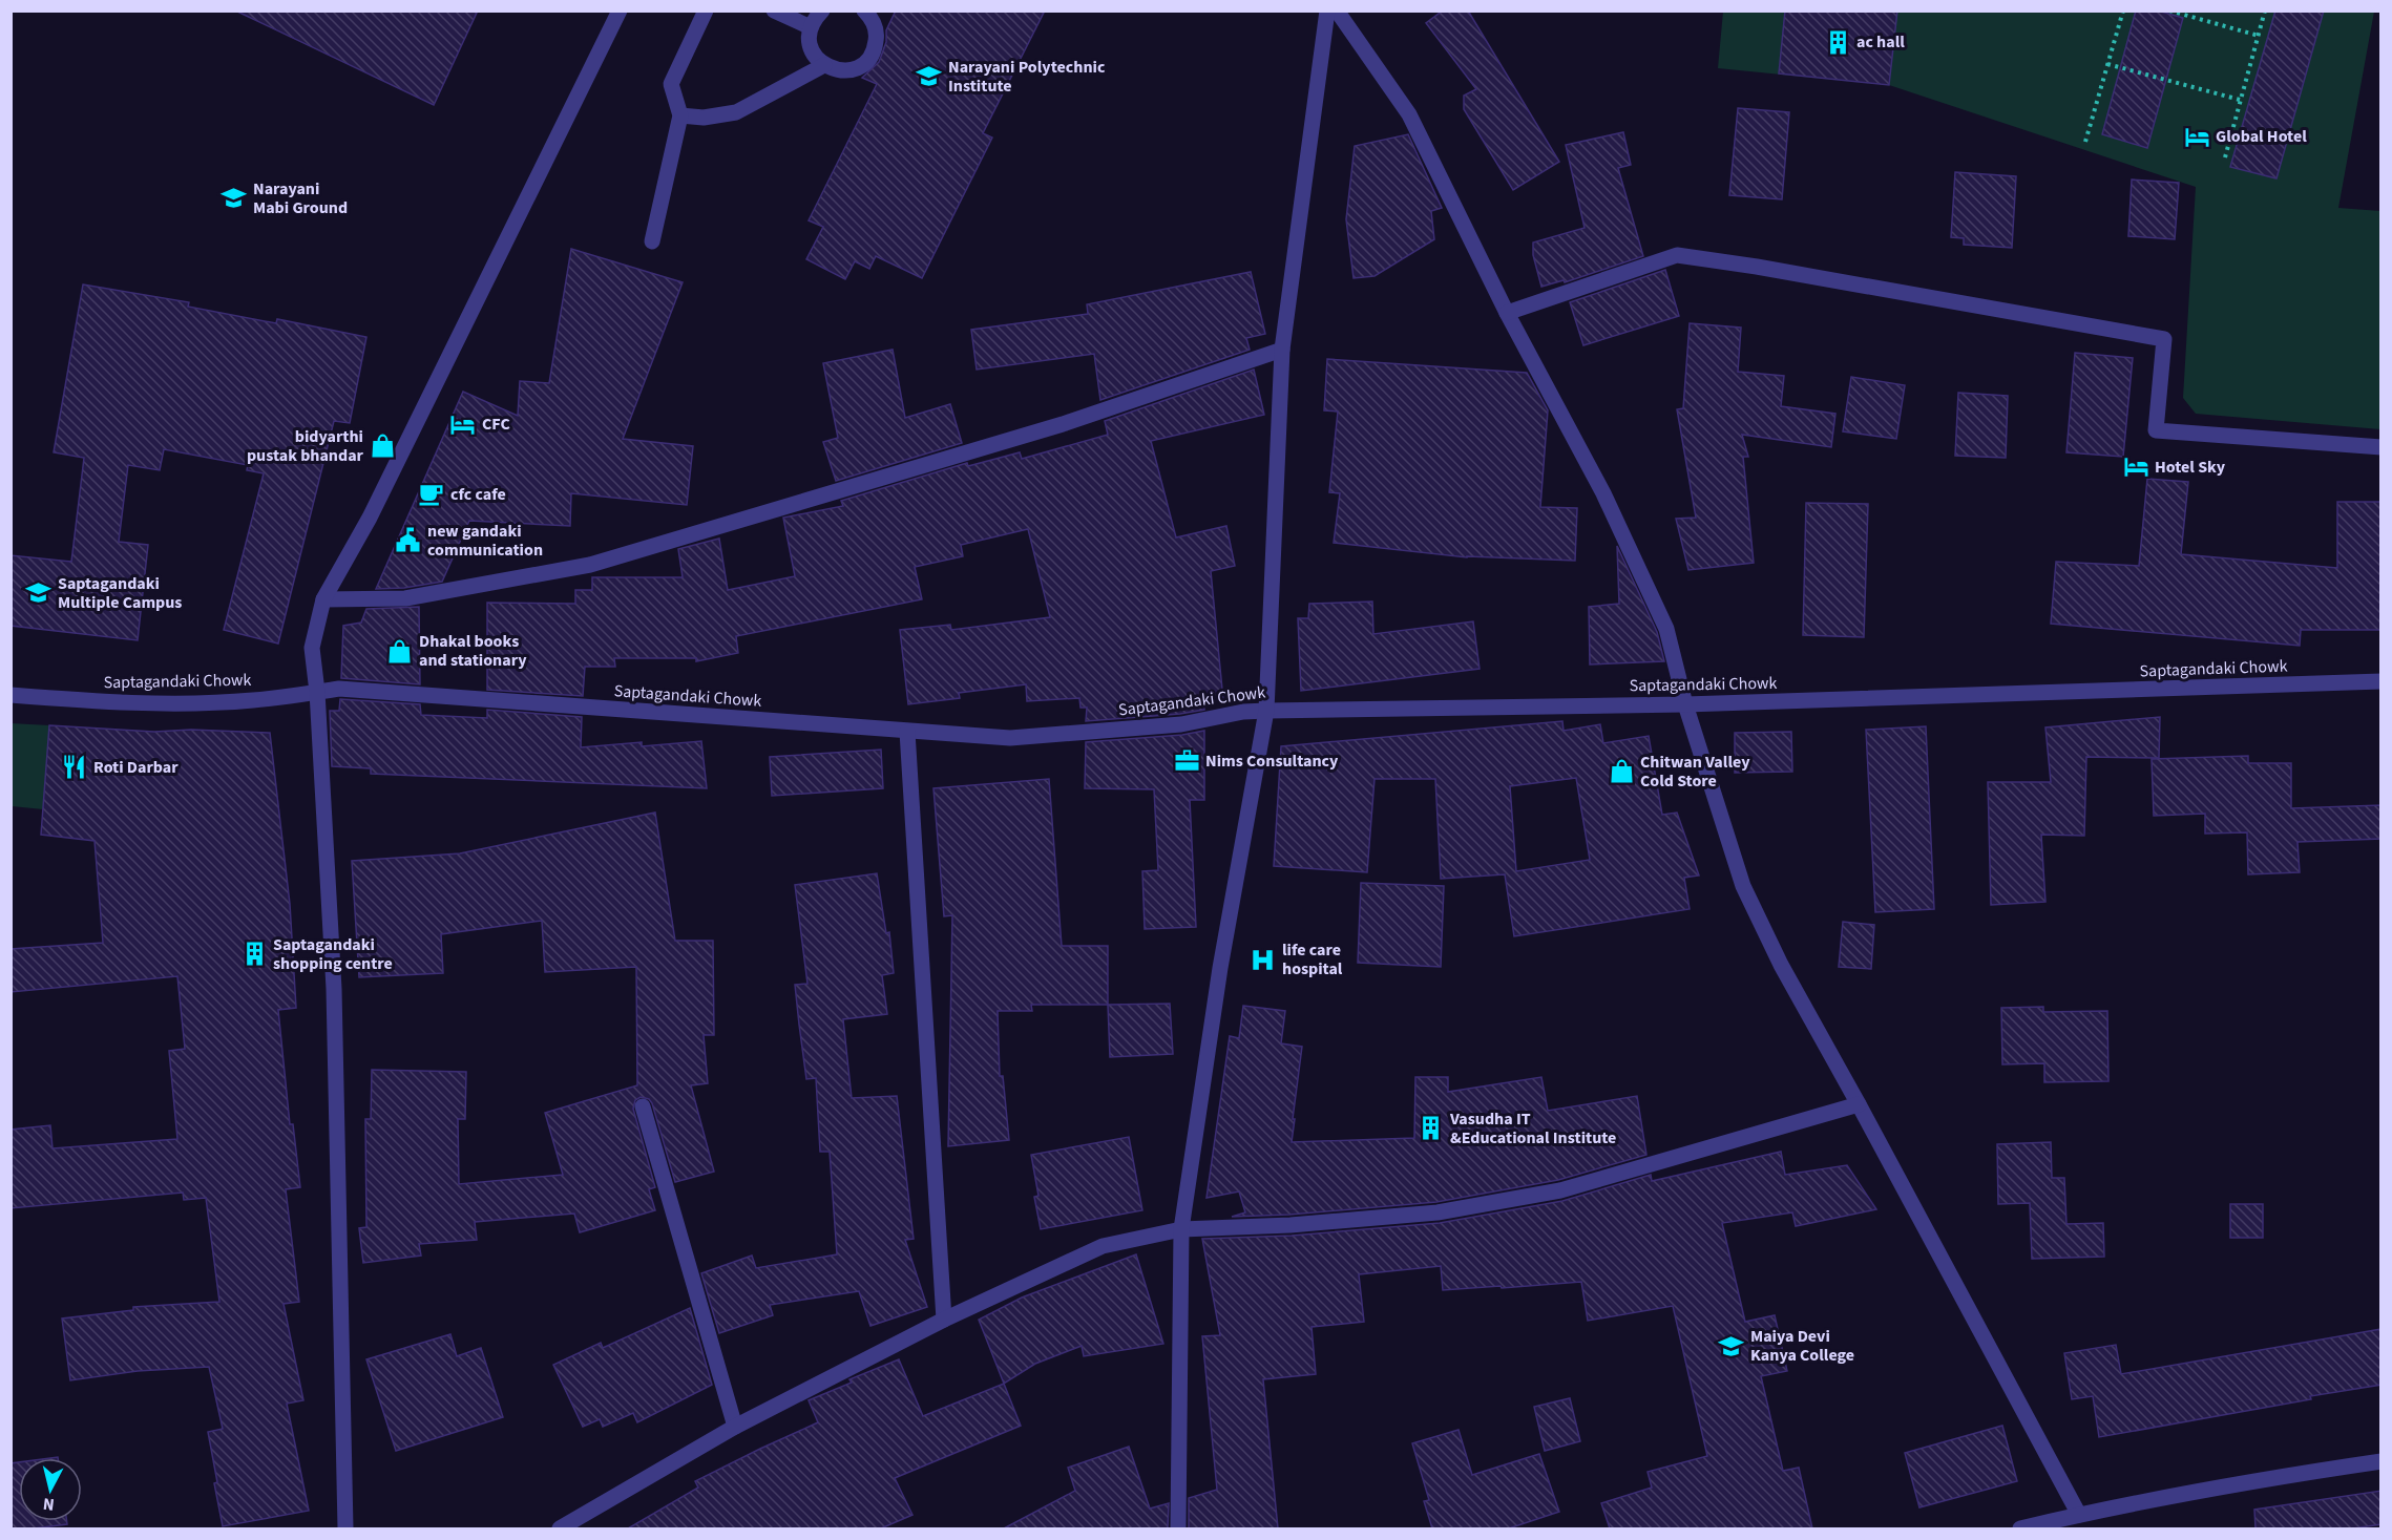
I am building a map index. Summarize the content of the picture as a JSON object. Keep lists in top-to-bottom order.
{
  "streets": {
    "street": ["Saptagandaki Chowk"]
  },
  "places": {
    "building": ["ac hall", "Saptagandaki shopping centre", "Vasudha IT &Educational Institute"],
    "school or university": [
      "Narayani Polytechnic Institute",
      "Narayani Mabi Ground",
      "Saptagandaki Multiple Campus",
      "Maiya Devi Kanya College"
    ],
    "hotel": ["Global Hotel", "CFC", "Hotel Sky"],
    "shop": ["bidyarthi pustak bhandar", "Dhakal books and stationary", "Chitwan Valley Cold Store"],
    "cafe": ["cfc cafe"],
    "public building": ["new gandaki communication"],
    "office": ["Nims Consultancy"],
    "restaurant": ["Roti Darbar"],
    "hospital": ["life care hospital"]
  },
  "north": "bottom"
}
